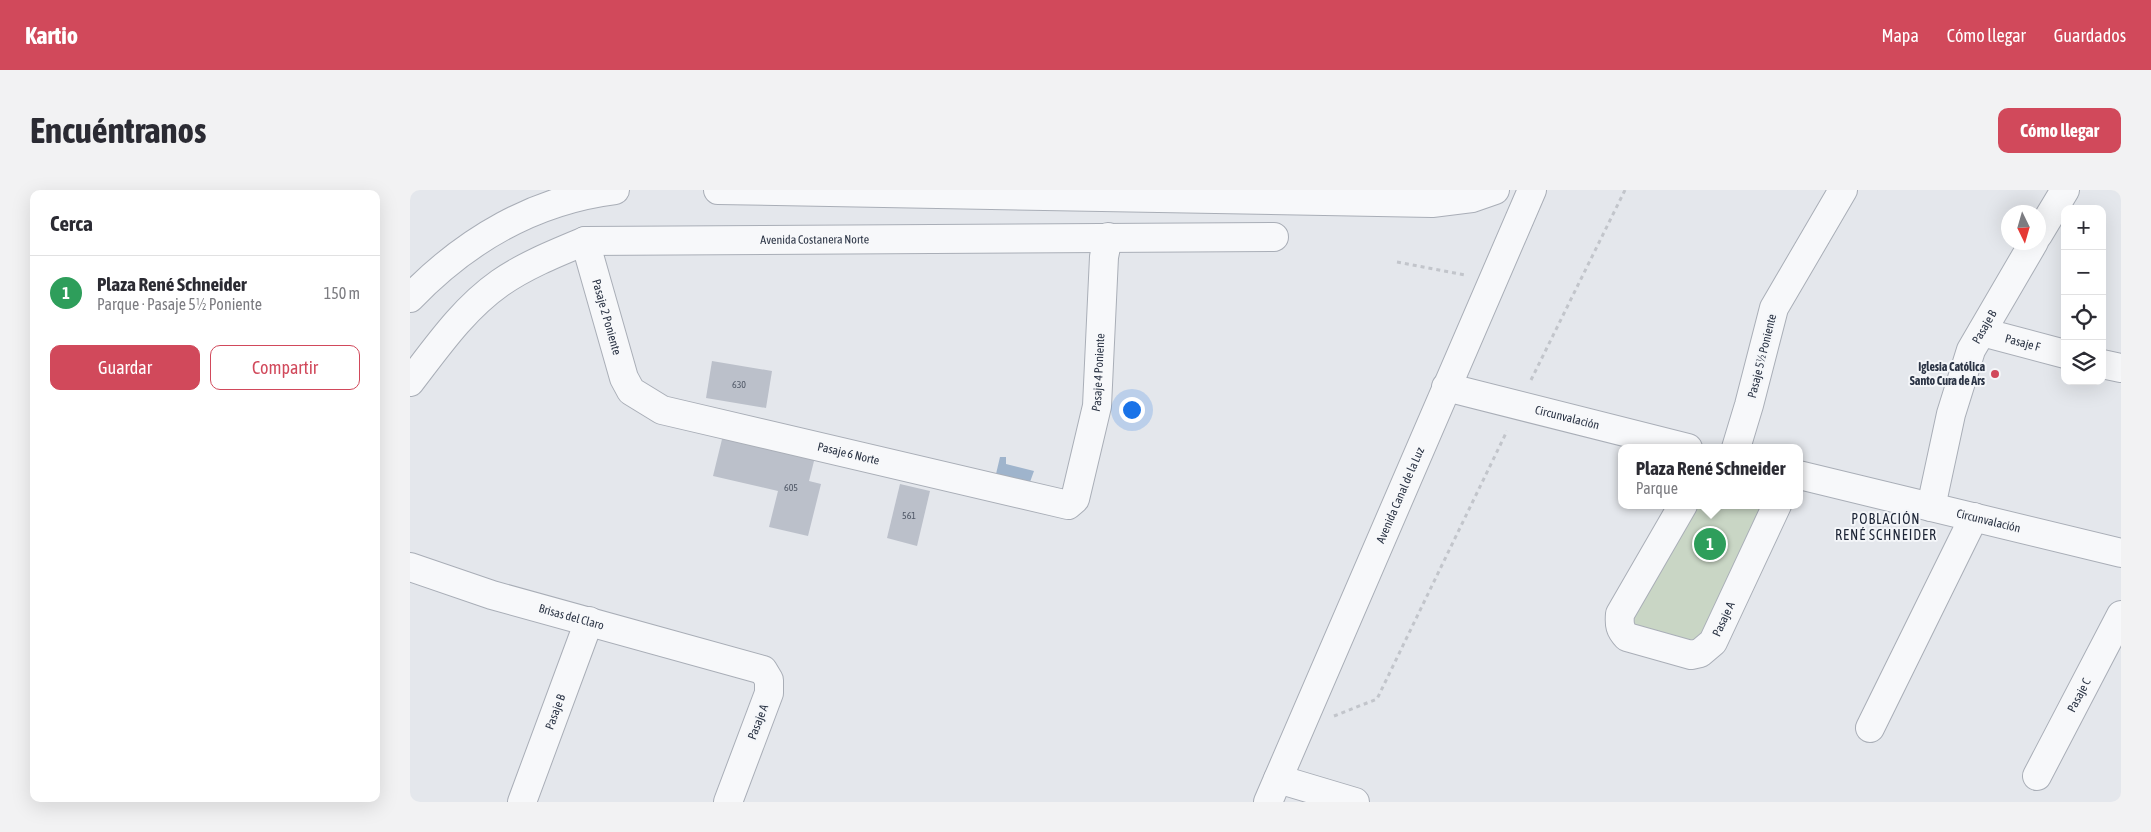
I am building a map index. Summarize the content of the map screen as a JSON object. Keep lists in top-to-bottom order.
{
  "streets": {
    "street": [
      "Avenida Costanera Norte",
      "Pasaje 2 Poniente",
      "Pasaje B",
      "Pasaje F",
      "Pasaje 5½ Poniente",
      "Pasaje 4 Poniente",
      "Circunvalación",
      "Pasaje 6 Norte",
      "Avenida Canal de la Luz",
      "Brisas del Claro",
      "Pasaje A",
      "Pasaje C"
    ]
  },
  "crossings": [
    ["Avenida Costanera Norte", "Pasaje 2 Poniente"],
    ["Avenida Costanera Norte", "Pasaje 4 Poniente"],
    ["Pasaje 2 Poniente", "Pasaje 6 Norte"],
    ["Pasaje B", "Pasaje F"],
    ["Pasaje B", "Circunvalación"],
    ["Pasaje B", "Brisas del Claro"],
    ["Pasaje 4 Poniente", "Pasaje 6 Norte"],
    ["Circunvalación", "Avenida Canal de la Luz"],
    ["Brisas del Claro", "Pasaje A"]
  ],
  "districts": ["POBLACIÓN RENÉ SCHNEIDER"],
  "places": ["Iglesia Católica Santo Cura de Ars"],
  "house_numbers": ["630", "605", "561"],
  "north": "bottom",
  "page": {
    "header": "Kartio",
    "nav": ["Mapa", "Cómo llegar", "Guardados"],
    "buttons": [
      "Cómo llegar",
      ["Guardar", "Compartir"]
    ],
    "title": "Encuéntranos",
    "heading": "Cerca",
    "map_buttons": ["+", "−"],
    "list": [
      {
        "mark": "1",
        "name": "Plaza René Schneider",
        "note": "Parque · Pasaje 5½ Poniente",
        "value": "150 m"
      }
    ],
    "popup": ["Plaza René Schneider", "Parque"],
    "pins": "1"
  }
}
